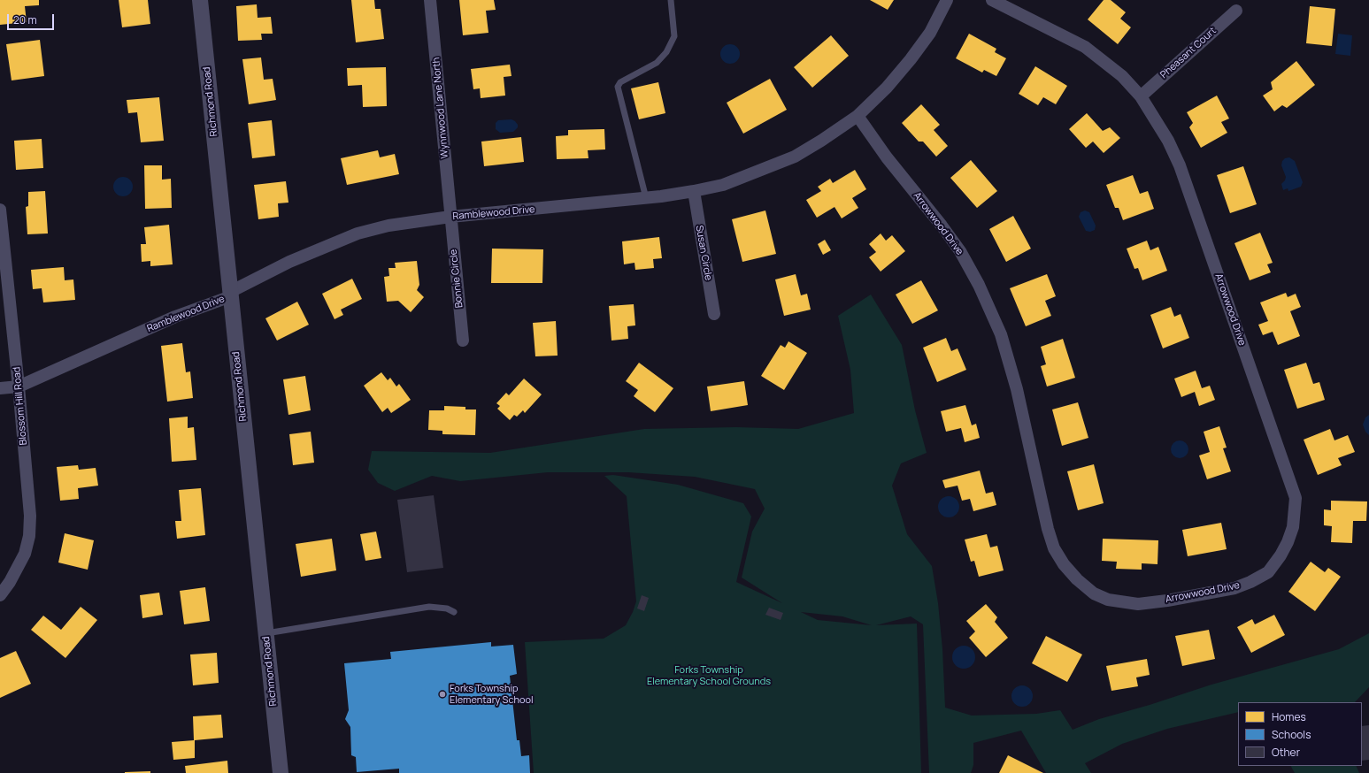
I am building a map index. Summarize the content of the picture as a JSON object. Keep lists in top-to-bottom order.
{
  "streets": {
    "street": [
      "Pheasant Court",
      "Richmond Road",
      "Wynnwood Lane North",
      "Ramblewood Drive",
      "Arrowwood Drive",
      "Susan Circle",
      "Bonnie Circle",
      "Blossom Hill Road"
    ]
  },
  "crossings": [
    ["Pheasant Court", "Arrowwood Drive"],
    ["Richmond Road", "Ramblewood Drive"],
    ["Wynnwood Lane North", "Ramblewood Drive"],
    ["Wynnwood Lane North", "Bonnie Circle"],
    ["Ramblewood Drive", "Arrowwood Drive"],
    ["Ramblewood Drive", "Susan Circle"],
    ["Ramblewood Drive", "Bonnie Circle"],
    ["Ramblewood Drive", "Blossom Hill Road"]
  ],
  "parks": ["Forks Township Elementary School Grounds"],
  "places": ["Forks Township Elementary School"],
  "legend": ["Homes", "Schools", "Other"],
  "scale_bar": "20 m"
}
